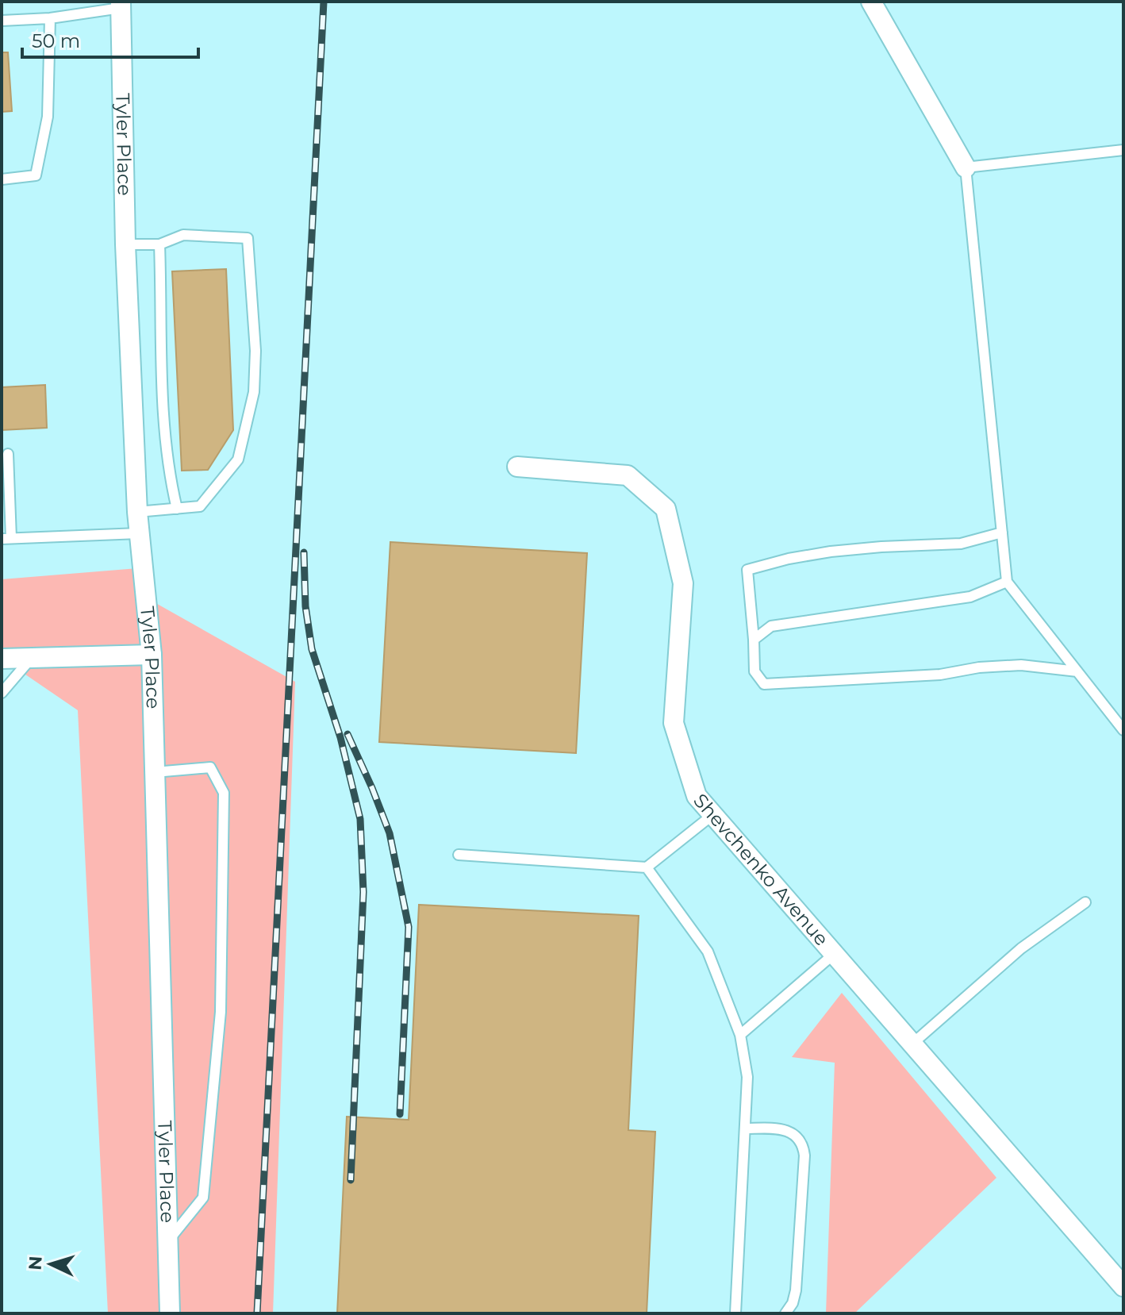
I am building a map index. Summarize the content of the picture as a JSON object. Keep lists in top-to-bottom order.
{
  "streets": {
    "street": ["Tyler Place", "Shevchenko Avenue"]
  },
  "scale_bar": "50 m",
  "north": "left"
}
